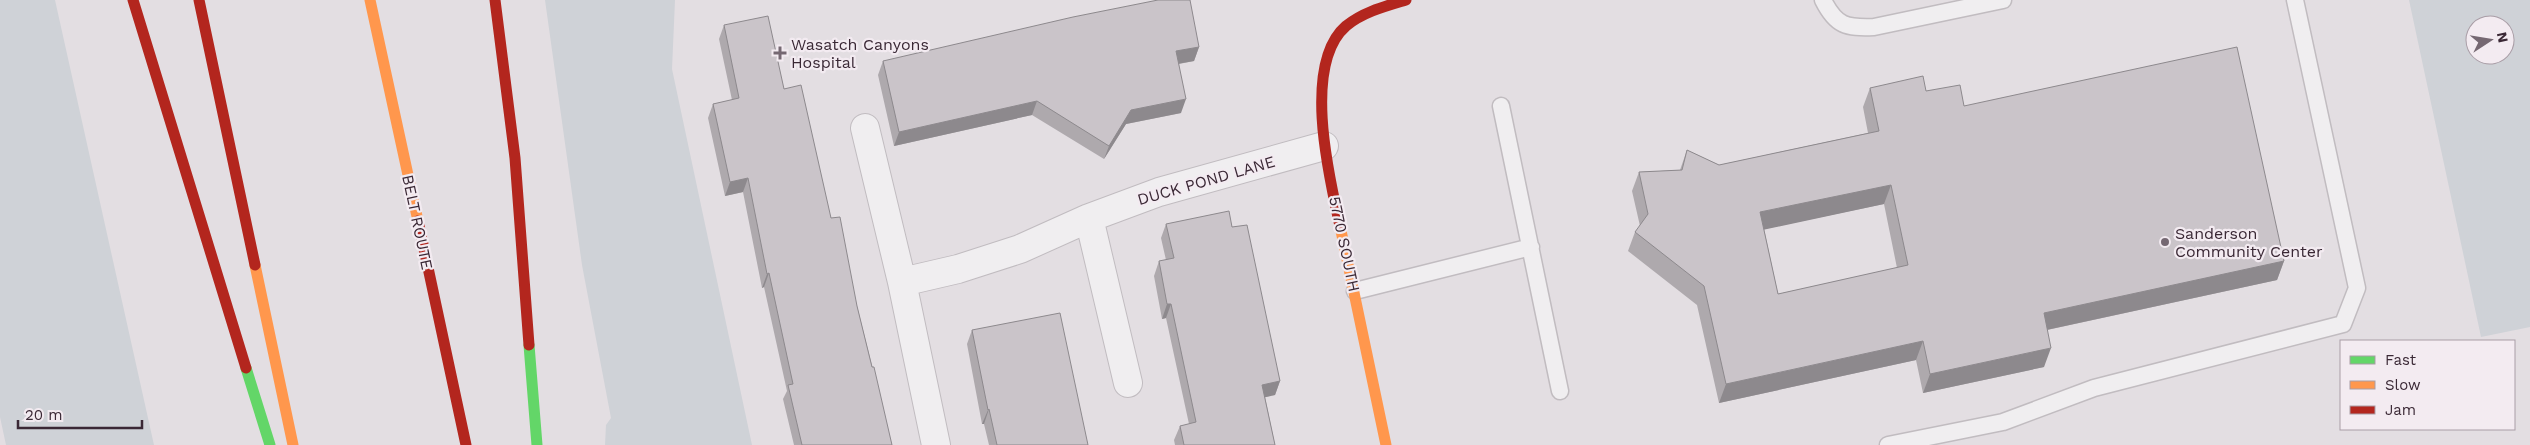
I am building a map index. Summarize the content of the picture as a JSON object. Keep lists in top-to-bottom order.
{
  "streets": {
    "main road": ["BELT ROUTE", "5770 SOUTH"],
    "street": ["DUCK POND LANE"]
  },
  "crossings": [
    ["DUCK POND LANE", "5770 SOUTH"]
  ],
  "places": {
    "health": ["Wasatch Canyons Hospital"],
    "other": ["Sanderson Community Center"]
  },
  "legend": ["Fast", "Slow", "Jam"],
  "scale_bar": "20 m",
  "north": "right"
}
